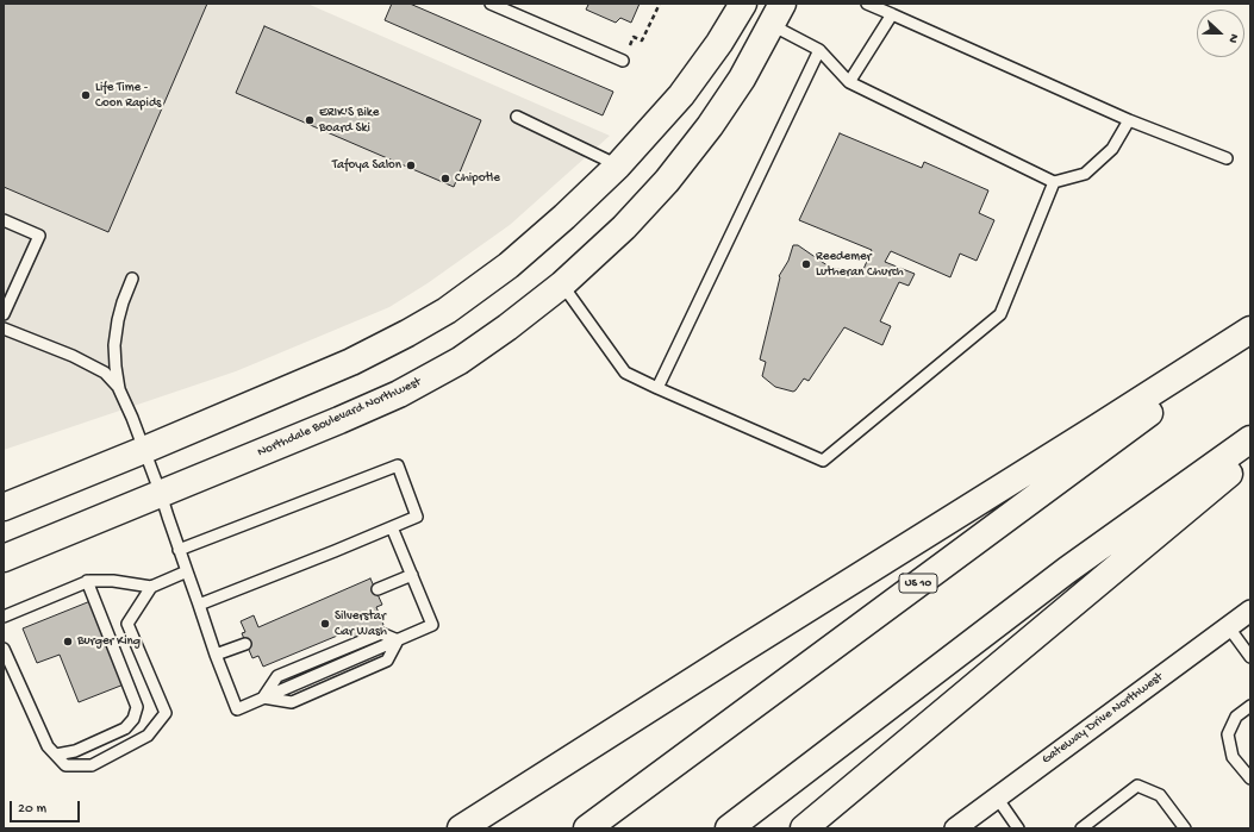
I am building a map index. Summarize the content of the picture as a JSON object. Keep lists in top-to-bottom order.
{
  "streets": {
    "main road": ["Northdale Boulevard Northwest", "US 10"],
    "street": ["Gateway Drive Northwest"]
  },
  "places": [
    "Life Time - Coon Rapids",
    "ERIK'S Bike Board Ski",
    "Tafoya Salon",
    "Chipotle",
    "Reedemer Lutheran Church",
    "Silverstar Car Wash",
    "Burger King"
  ],
  "scale_bar": "20 m",
  "north": "right"
}
